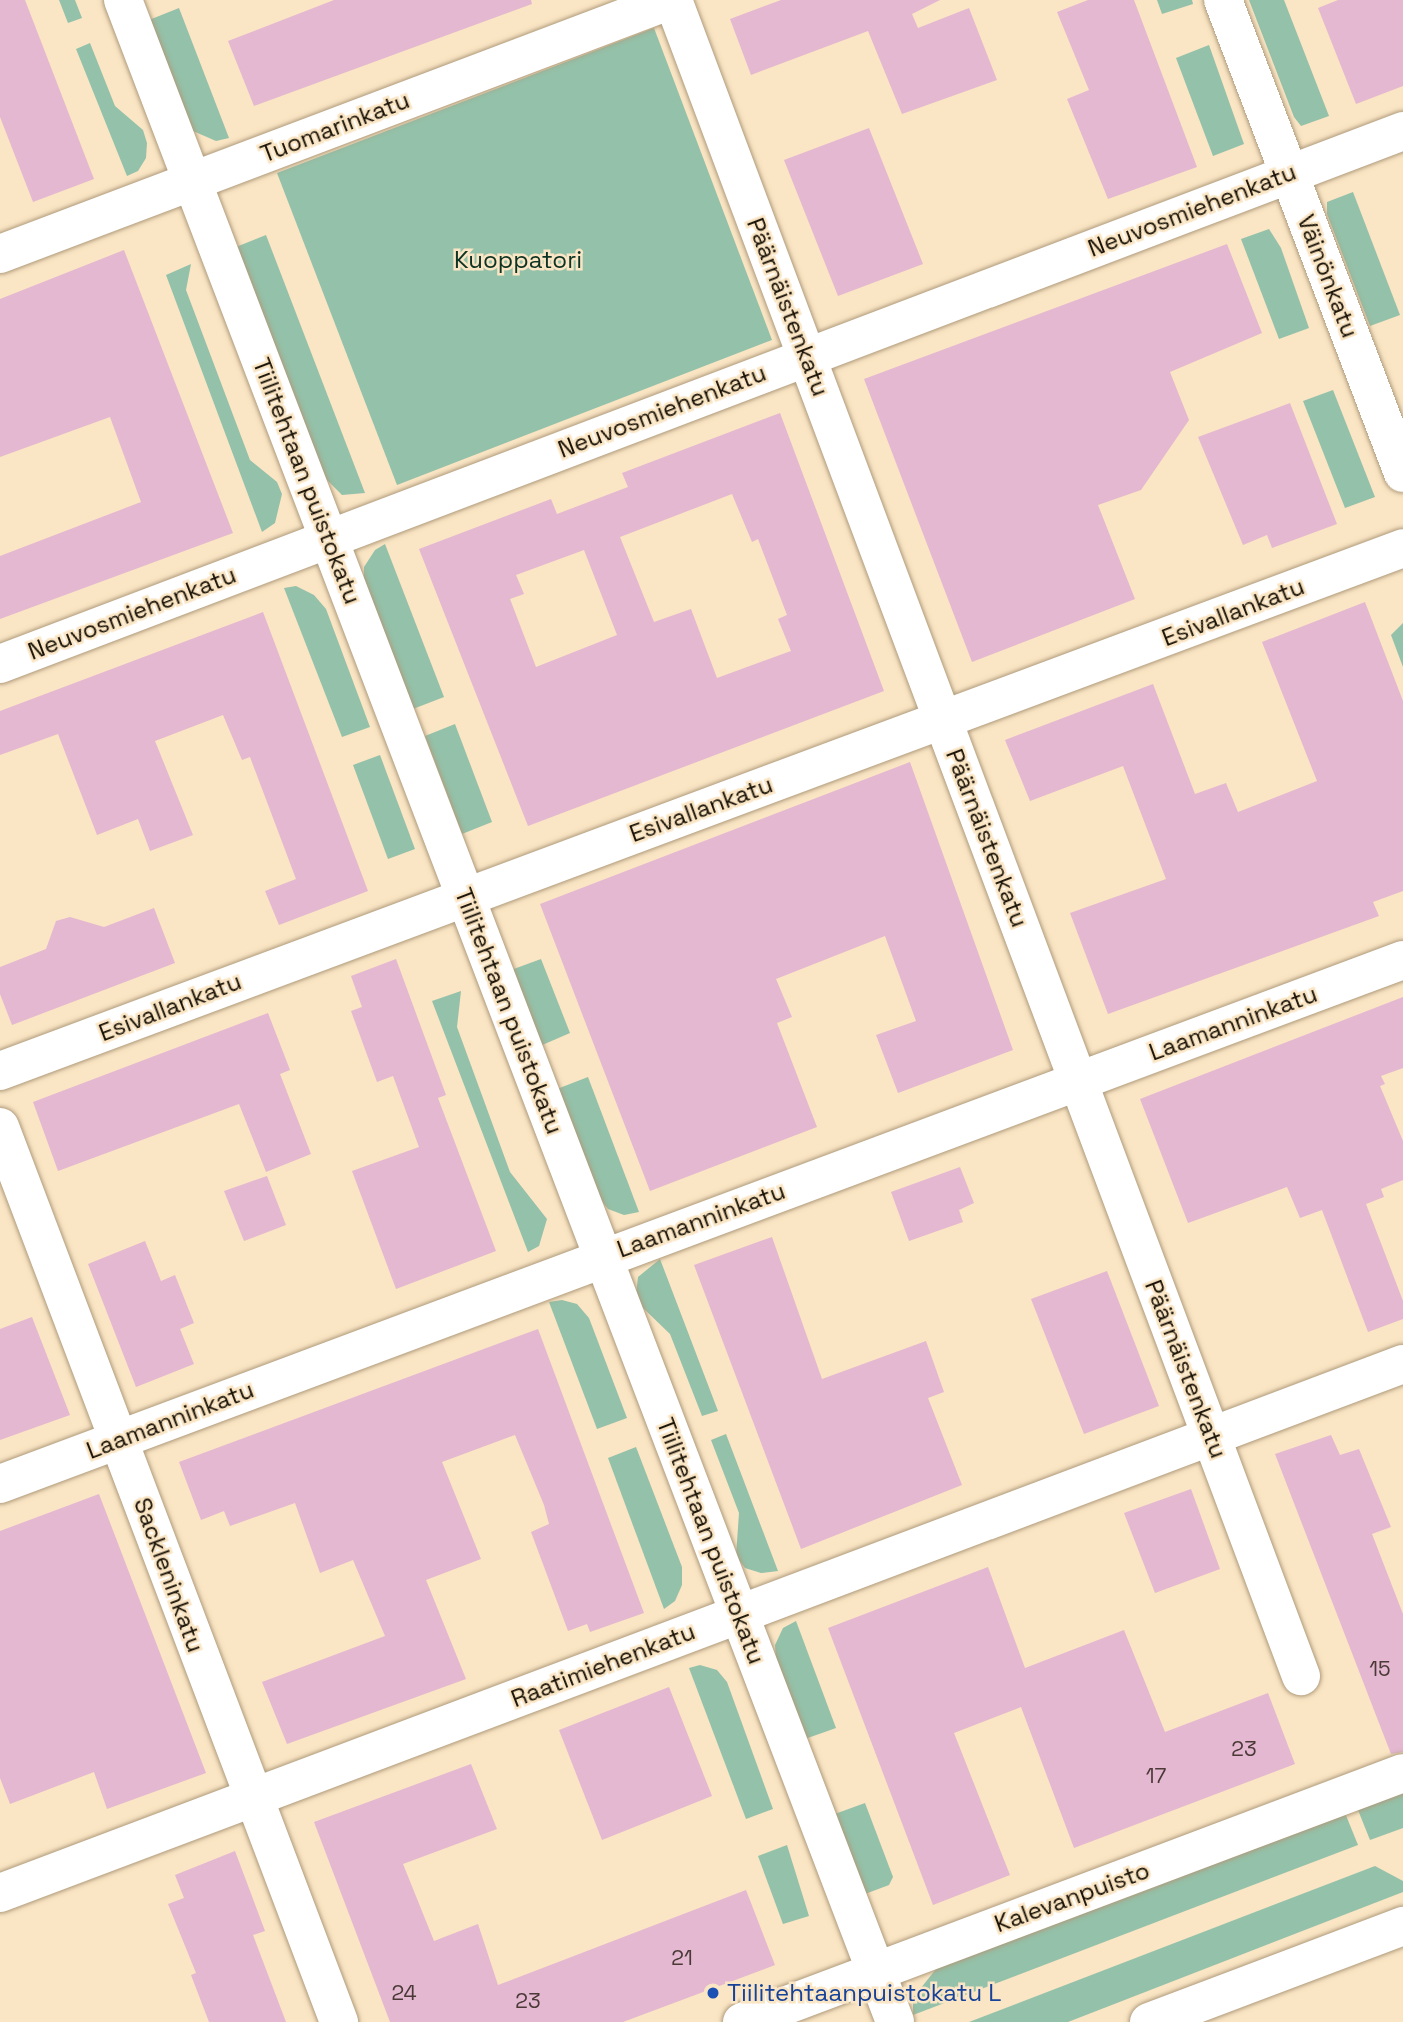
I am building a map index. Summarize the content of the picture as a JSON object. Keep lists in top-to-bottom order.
{
  "streets": {
    "street": [
      "Tuomarinkatu",
      "Neuvosmiehenkatu",
      "Väinönkatu",
      "Päärnäistenkatu",
      "Tiilitehtaan puistokatu",
      "Esivallankatu",
      "Laamanninkatu",
      "Sackleninkatu",
      "Raatimiehenkatu",
      "Kalevanpuisto"
    ]
  },
  "crossings": [
    ["Tuomarinkatu", "Päärnäistenkatu"],
    ["Tuomarinkatu", "Tiilitehtaan puistokatu"],
    ["Neuvosmiehenkatu", "Väinönkatu"],
    ["Neuvosmiehenkatu", "Päärnäistenkatu"],
    ["Neuvosmiehenkatu", "Tiilitehtaan puistokatu"],
    ["Päärnäistenkatu", "Esivallankatu"],
    ["Päärnäistenkatu", "Laamanninkatu"],
    ["Päärnäistenkatu", "Raatimiehenkatu"],
    ["Tiilitehtaan puistokatu", "Esivallankatu"],
    ["Tiilitehtaan puistokatu", "Laamanninkatu"],
    ["Tiilitehtaan puistokatu", "Raatimiehenkatu"],
    ["Tiilitehtaan puistokatu", "Kalevanpuisto"],
    ["Laamanninkatu", "Sackleninkatu"],
    ["Sackleninkatu", "Raatimiehenkatu"]
  ],
  "parks": ["Kuoppatori"],
  "places": ["Tiilitehtaanpuistokatu L"],
  "house_numbers": [
    "15",
    "23",
    "17",
    "21",
    "24",
    "23"
  ]
}
